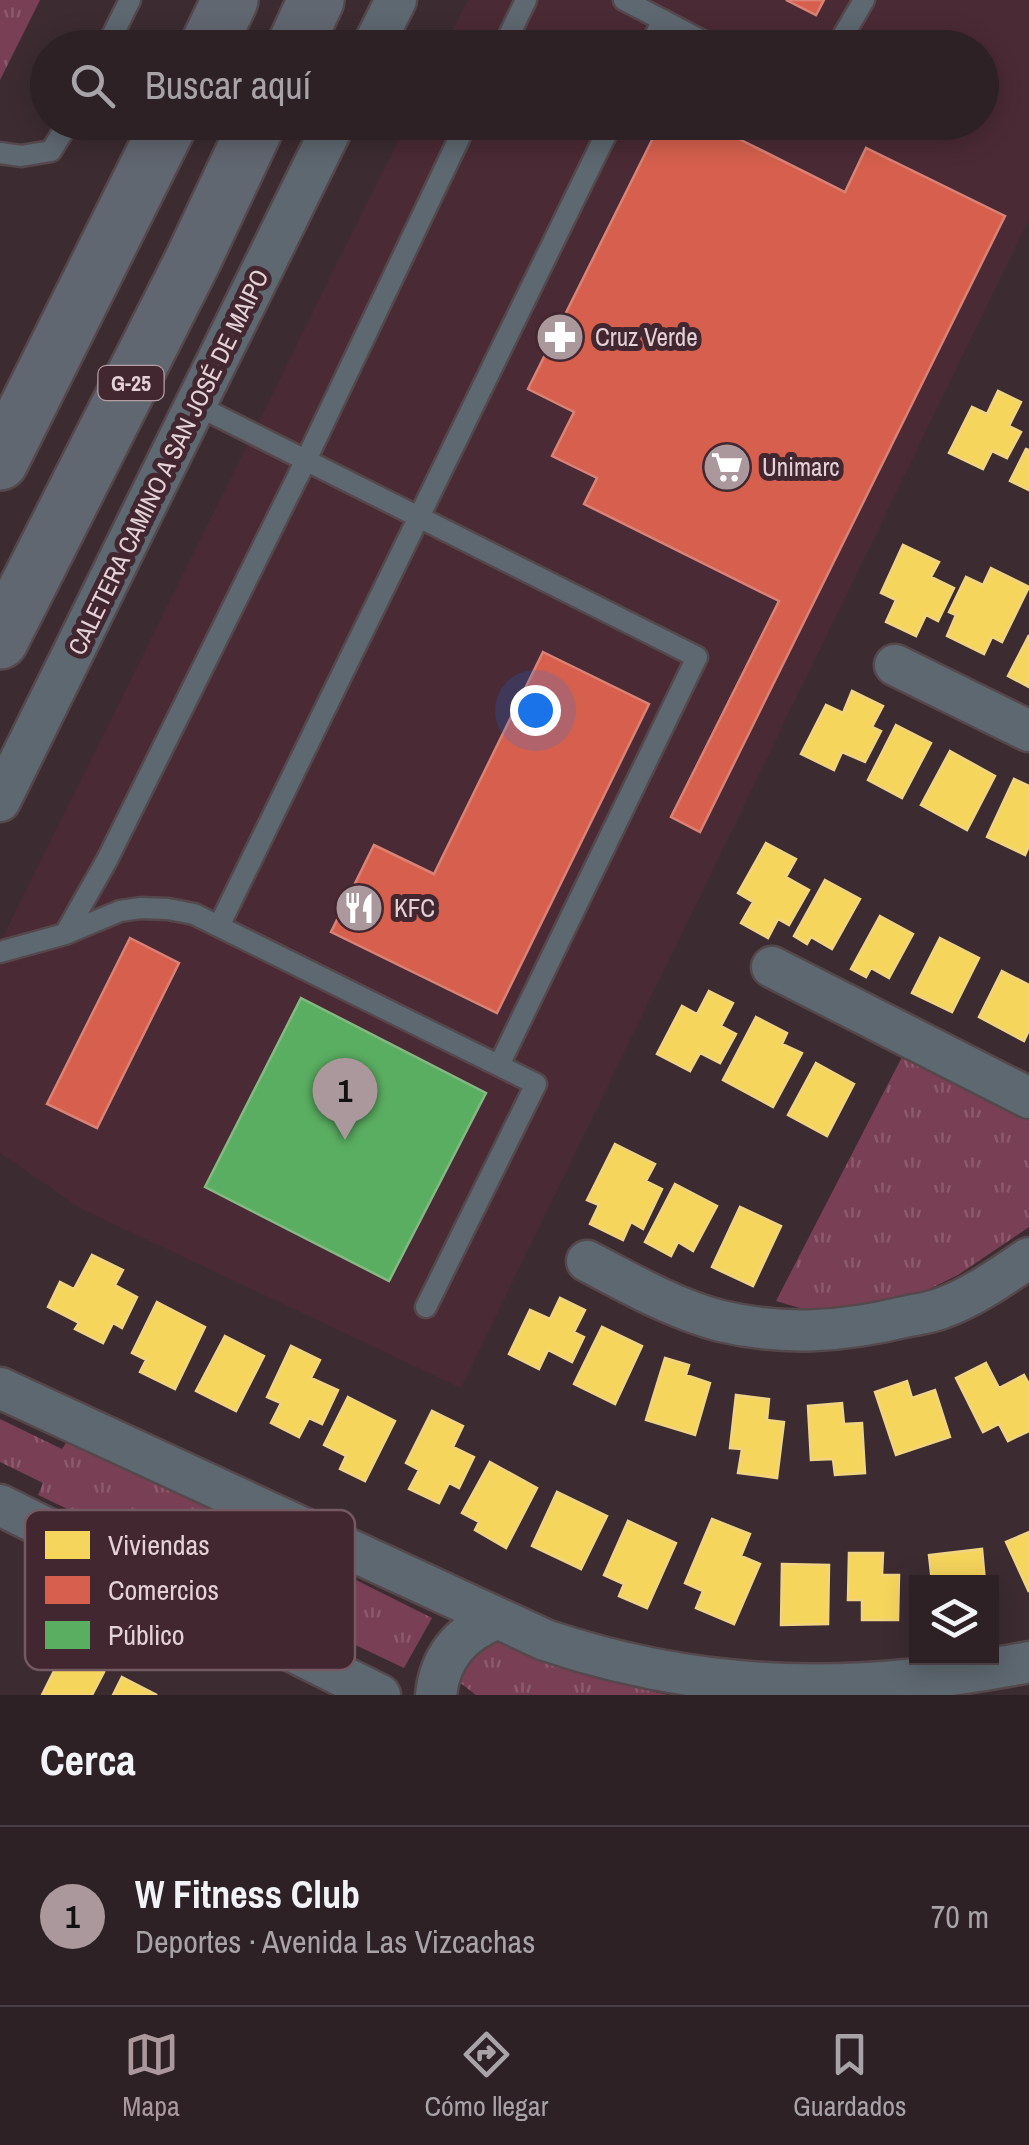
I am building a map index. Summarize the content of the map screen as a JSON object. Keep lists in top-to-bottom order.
{
  "streets": {
    "main road": ["G-25"],
    "street": ["CALETERA CAMINO A SAN JOSÉ DE MAIPO"]
  },
  "places": {
    "pharmacy": ["Cruz Verde"],
    "supermarket": ["Unimarc"],
    "restaurant": ["KFC"]
  },
  "legend": ["Viviendas", "Comercios", "Público"],
  "page": {
    "search": "Buscar aquí",
    "pins": "1",
    "heading": "Cerca",
    "list": [
      {
        "mark": "1",
        "name": "W Fitness Club",
        "note": "Deportes · Avenida Las Vizcachas",
        "value": "70 m"
      }
    ],
    "nav": ["Mapa", "Cómo llegar", "Guardados"]
  }
}
